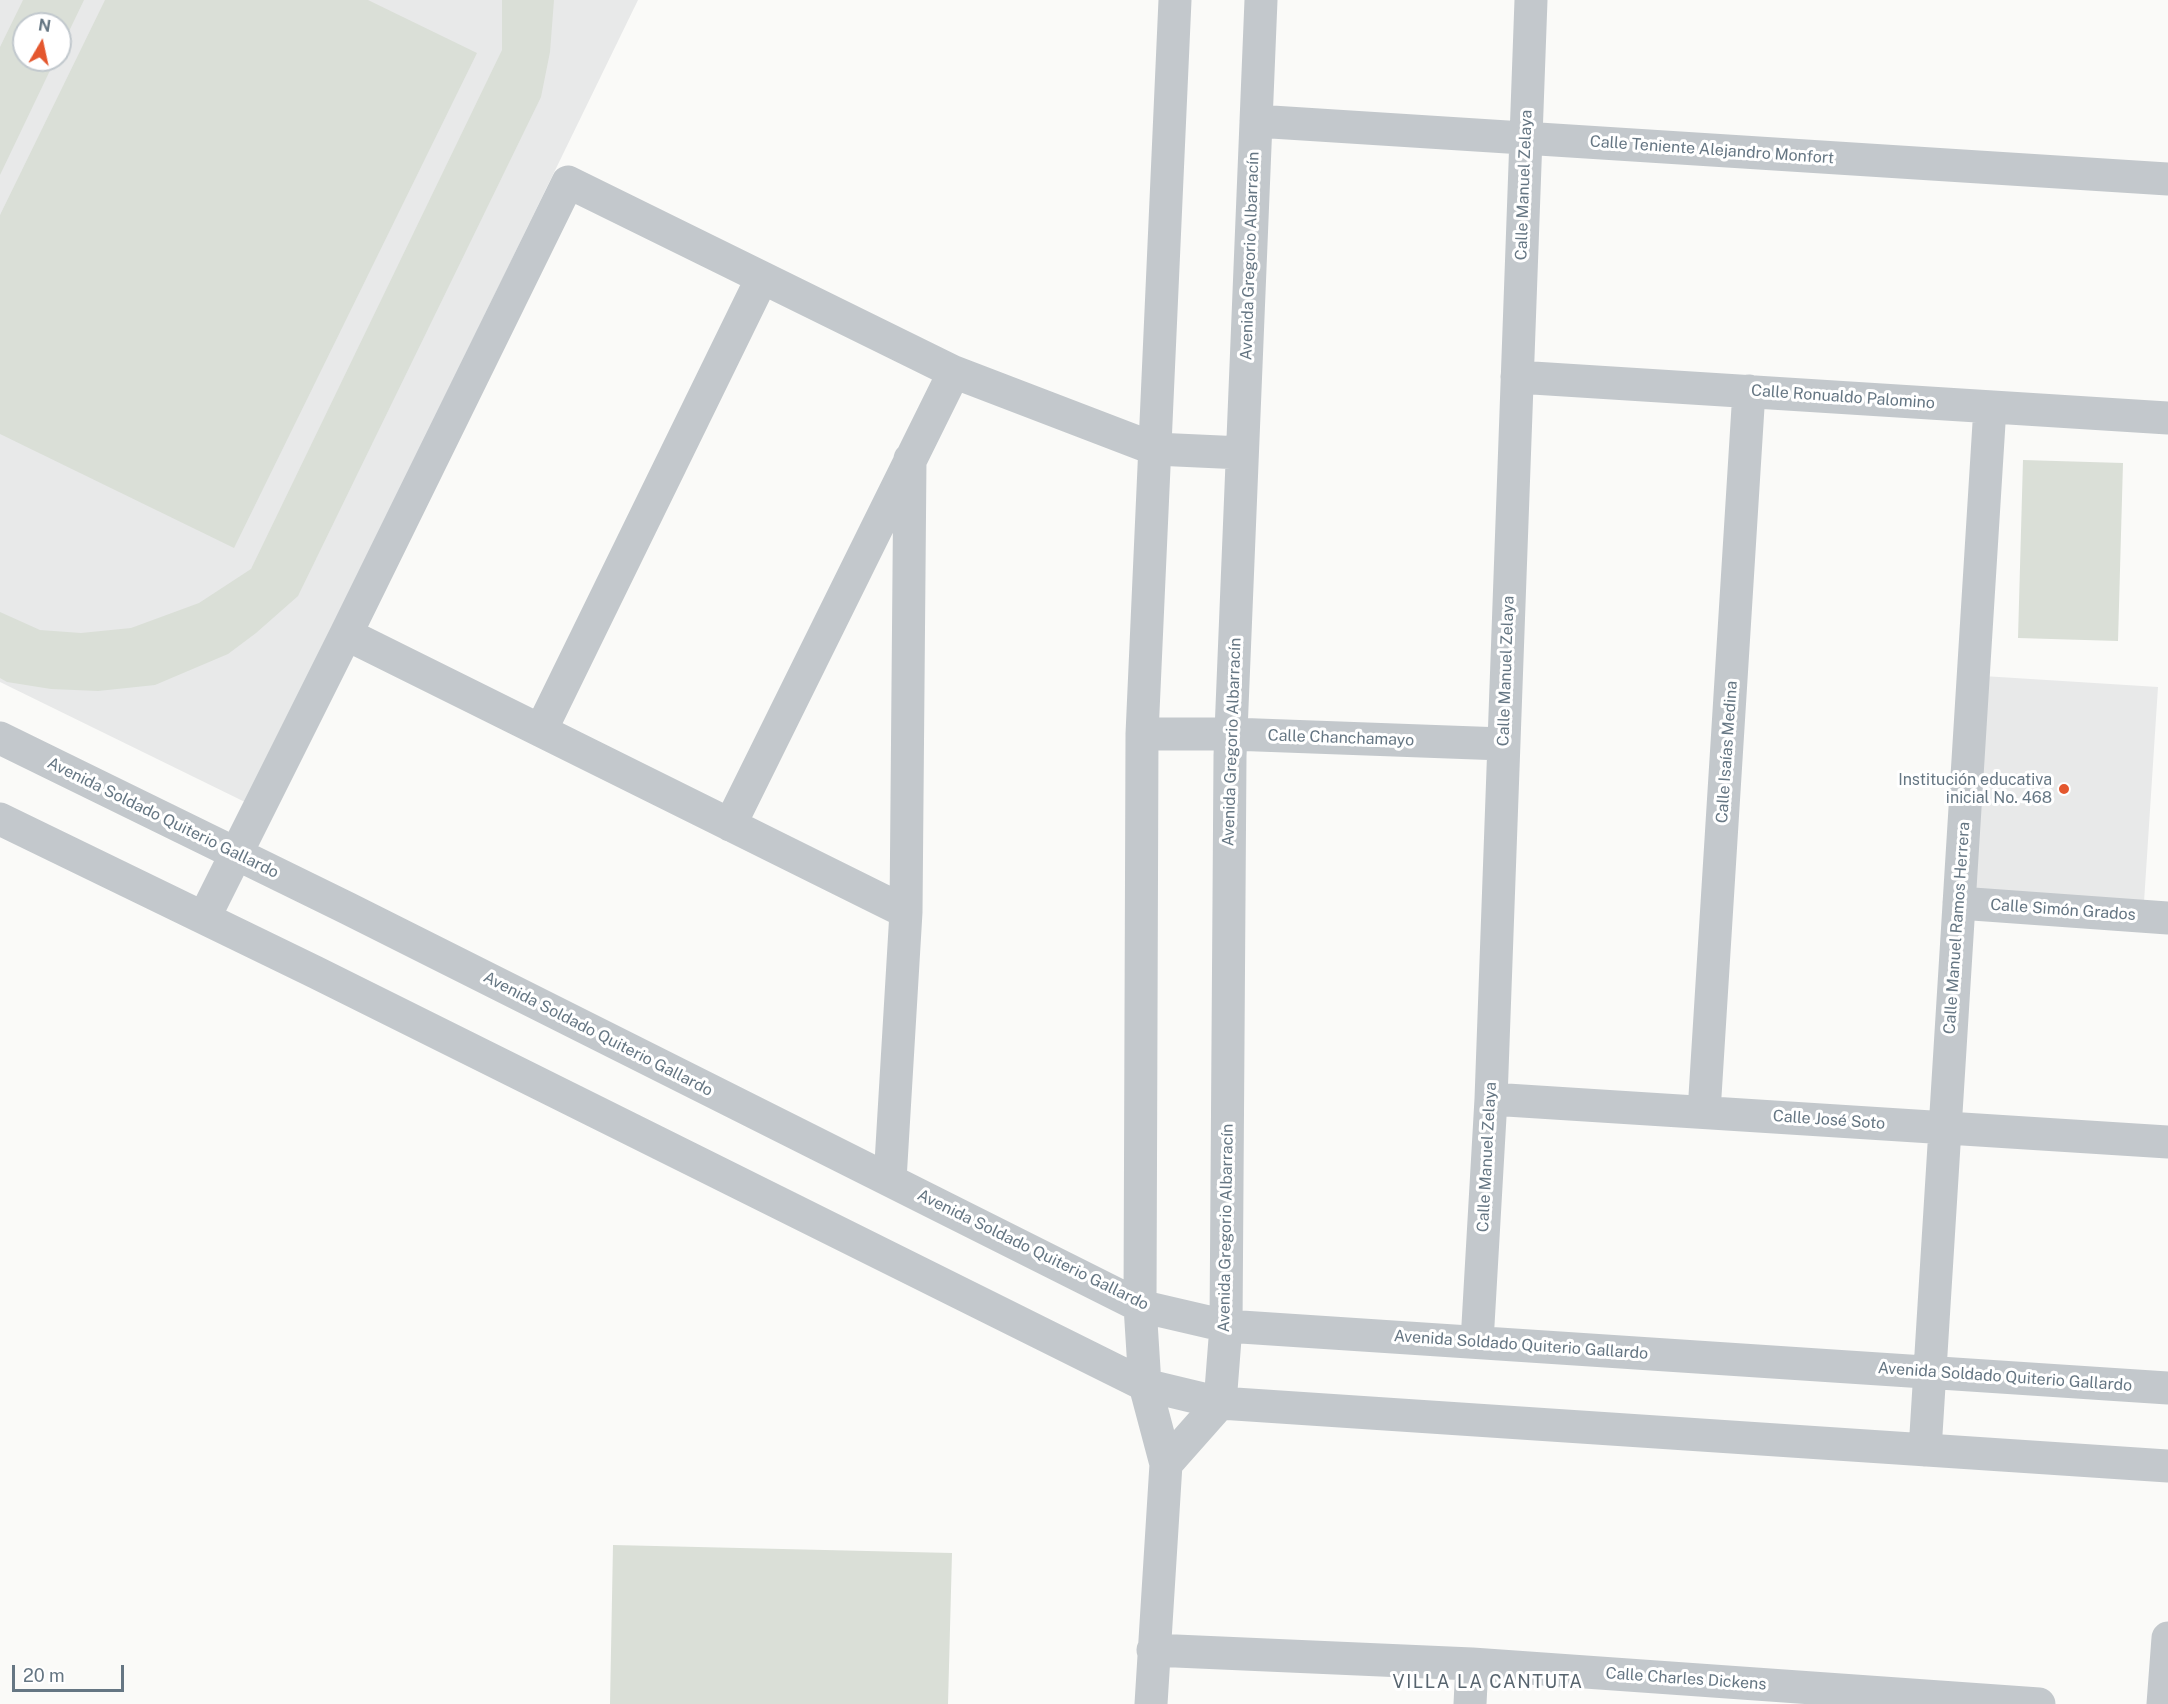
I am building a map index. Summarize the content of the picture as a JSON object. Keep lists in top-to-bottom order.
{
  "streets": {
    "street": [
      "Calle Teniente Alejandro Monfort",
      "Calle Manuel Zelaya",
      "Avenida Gregorio Albarracín",
      "Calle Ronualdo Palomino",
      "Calle Chanchamayo",
      "Calle Isaías Medina",
      "Avenida Soldado Quiterio Gallardo",
      "Calle Simón Grados",
      "Calle Manuel Ramos Herrera",
      "Calle José Soto",
      "Calle Charles Dickens"
    ]
  },
  "crossings": [
    ["Calle Teniente Alejandro Monfort", "Calle Manuel Zelaya"],
    ["Calle Teniente Alejandro Monfort", "Avenida Gregorio Albarracín"],
    ["Calle Manuel Zelaya", "Calle Ronualdo Palomino"],
    ["Calle Manuel Zelaya", "Calle Chanchamayo"],
    ["Calle Manuel Zelaya", "Avenida Soldado Quiterio Gallardo"],
    ["Calle Manuel Zelaya", "Calle José Soto"],
    ["Avenida Gregorio Albarracín", "Calle Chanchamayo"],
    ["Avenida Gregorio Albarracín", "Avenida Soldado Quiterio Gallardo"],
    ["Calle Ronualdo Palomino", "Calle Isaías Medina"],
    ["Calle Ronualdo Palomino", "Calle Manuel Ramos Herrera"],
    ["Calle Isaías Medina", "Calle José Soto"],
    ["Avenida Soldado Quiterio Gallardo", "Calle Manuel Ramos Herrera"],
    ["Calle Simón Grados", "Calle Manuel Ramos Herrera"],
    ["Calle Manuel Ramos Herrera", "Calle José Soto"]
  ],
  "districts": ["VILLA LA CANTUTA"],
  "places": ["Institución educativa inicial No. 468"],
  "scale_bar": "20 m",
  "north": "top"
}
